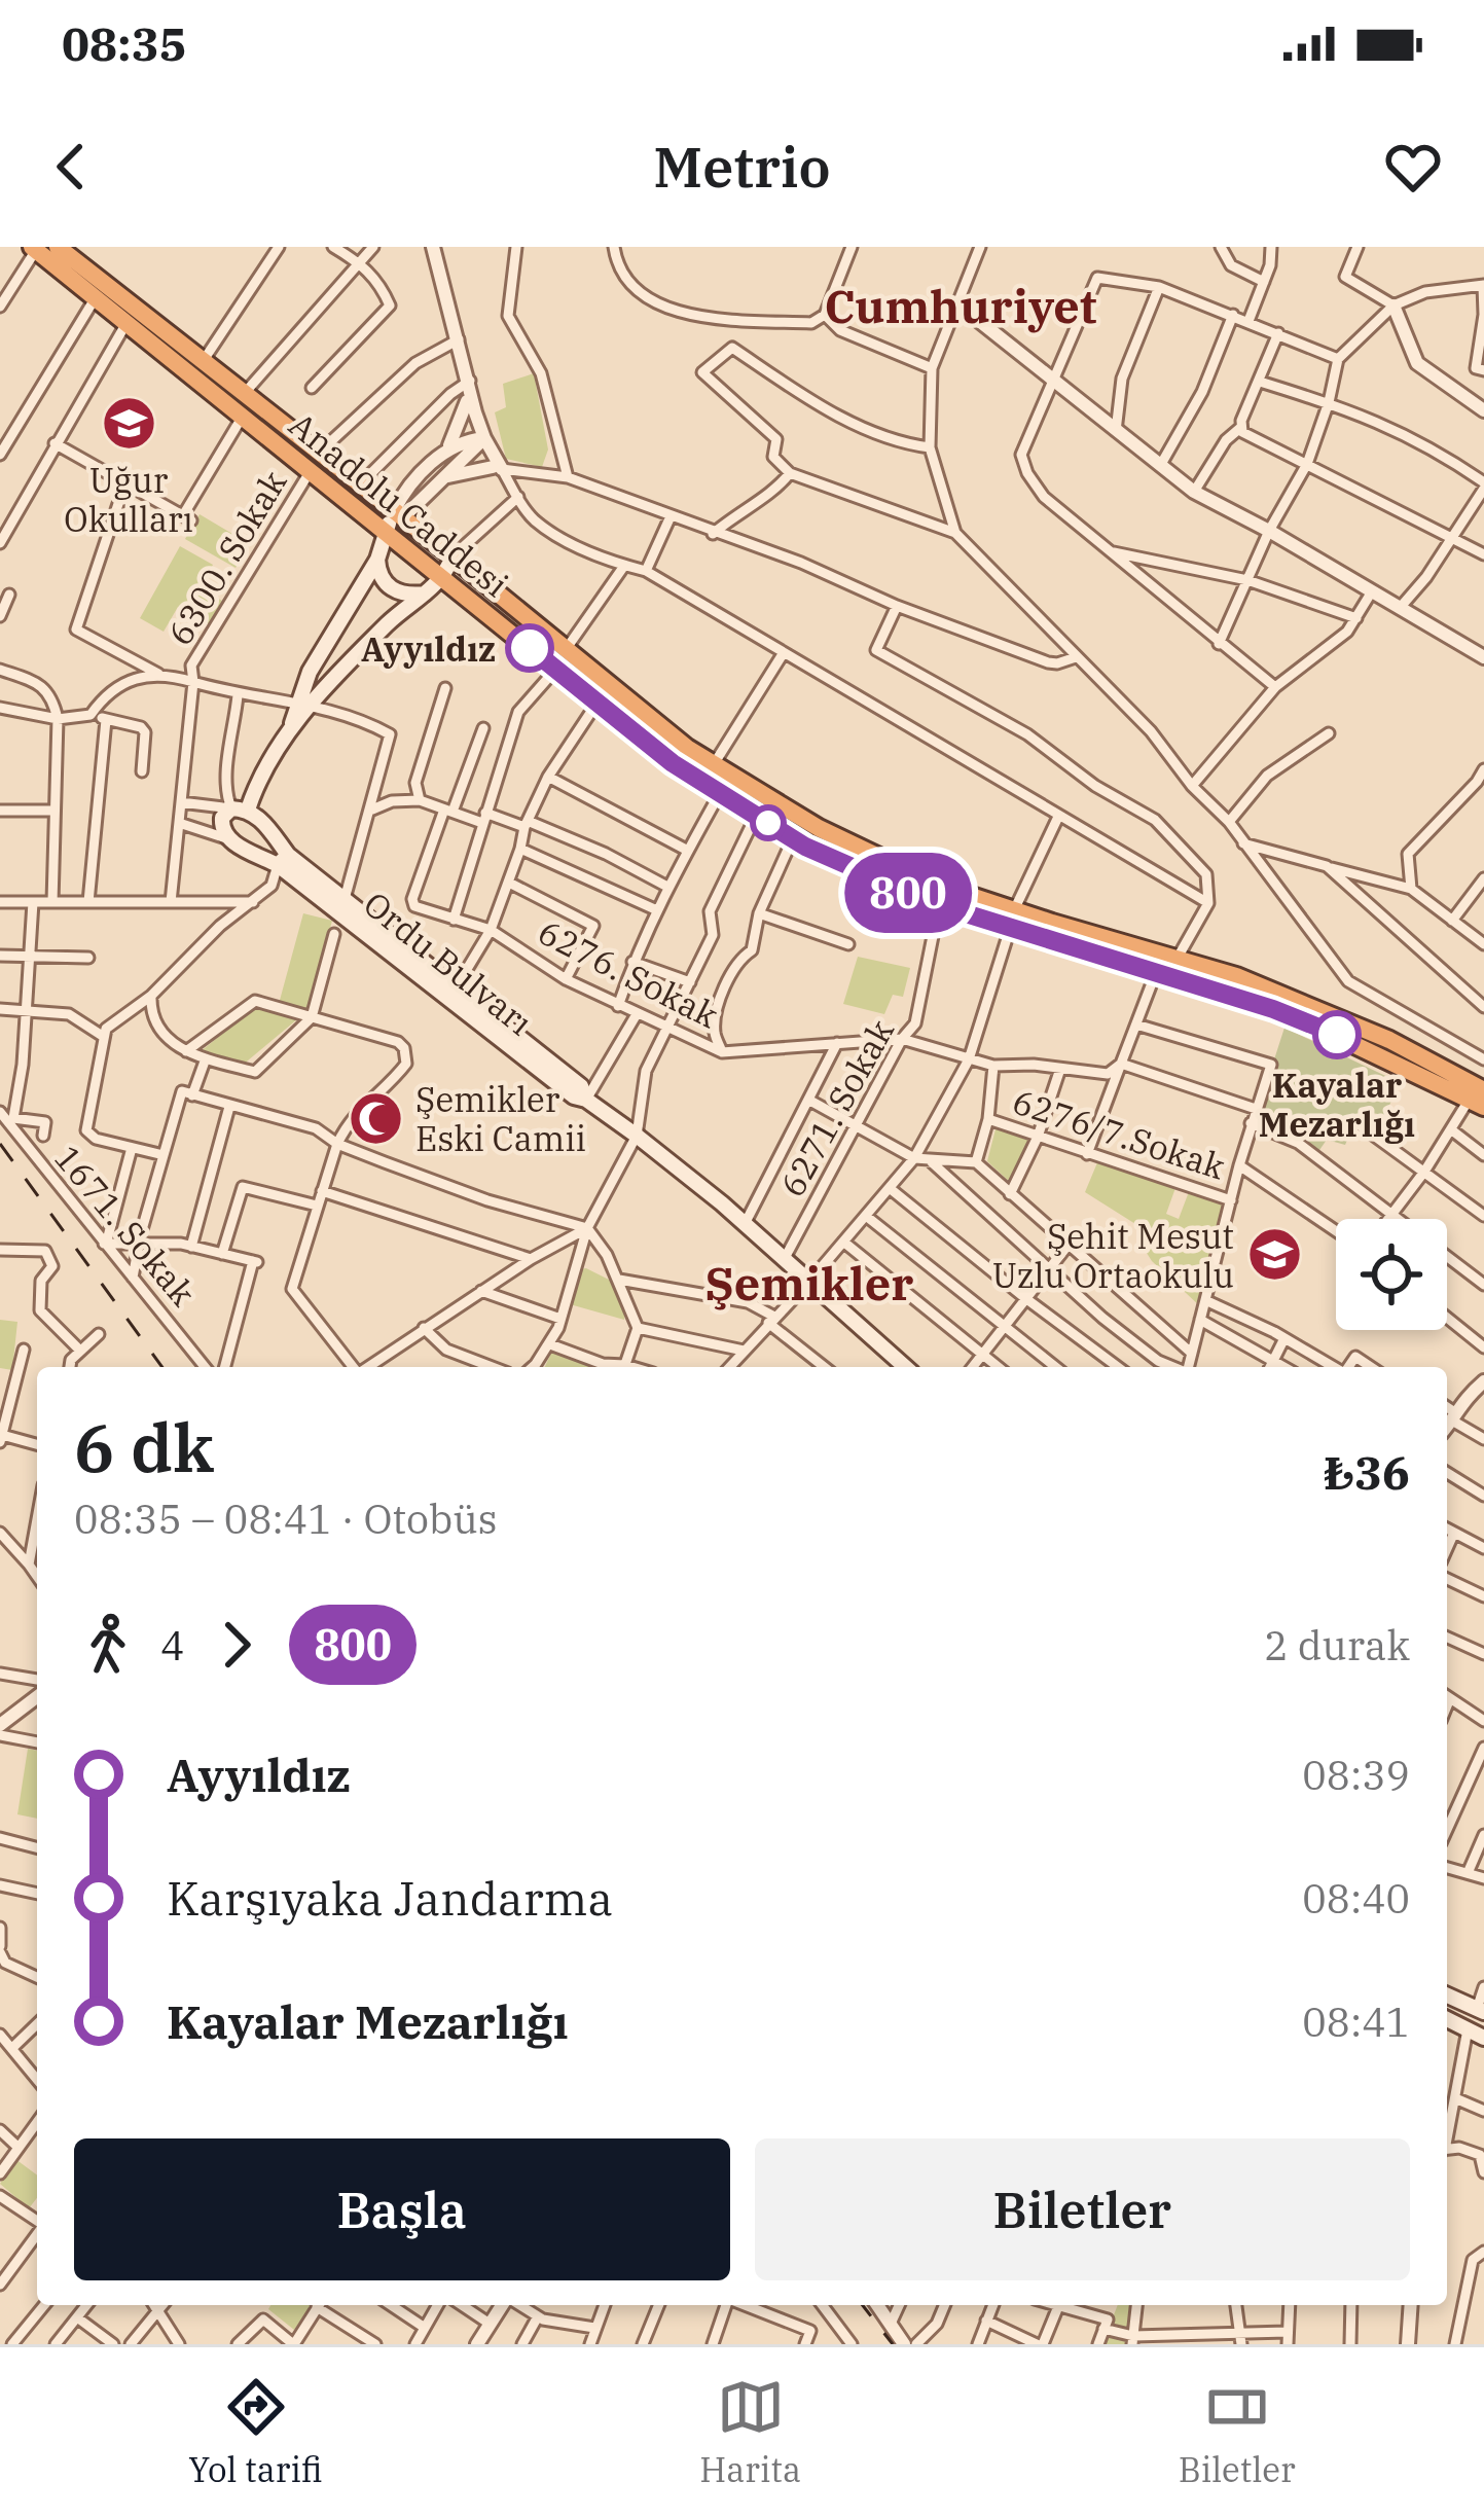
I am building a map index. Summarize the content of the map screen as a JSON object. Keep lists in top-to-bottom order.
{
  "streets": {
    "highway": ["Anadolu Caddesi"],
    "main road": ["Ordu Bulvarı"],
    "street": [
      "6300. Sokak",
      "6276. Sokak",
      "6271. Sokak",
      "6276/7.Sokak",
      "1671. Sokak"
    ]
  },
  "crossings": [
    ["Anadolu Caddesi", "6300. Sokak"],
    ["Anadolu Caddesi", "6271. Sokak"],
    ["Ordu Bulvarı", "6271. Sokak"],
    ["6276. Sokak", "6271. Sokak"]
  ],
  "districts": ["Cumhuriyet", "Şemikler"],
  "places": {
    "school or university": ["Uğur Okulları", "Şehit Mesut Uzlu Ortaokulu"],
    "other": ["Ayyıldız", "Kayalar Mezarlığı"],
    "mosque": ["Şemikler Eski Camii"]
  },
  "lines": ["bus line 800"],
  "page": {
    "status": "08:35",
    "header": "Metrio",
    "on_map": "800",
    "heading": ["6 dk", "08:35 – 08:41 · Otobüs", "₺36"],
    "legs": ["4", "800", "2 durak"],
    "list": [
      {
        "name": "Ayyıldız",
        "value": "08:39"
      },
      {
        "name": "Karşıyaka Jandarma",
        "value": "08:40"
      },
      {
        "name": "Kayalar Mezarlığı",
        "value": "08:41"
      }
    ],
    "buttons": ["Başla", "Biletler"],
    "tabs": ["Yol tarifi", "Harita", "Biletler"]
  }
}
